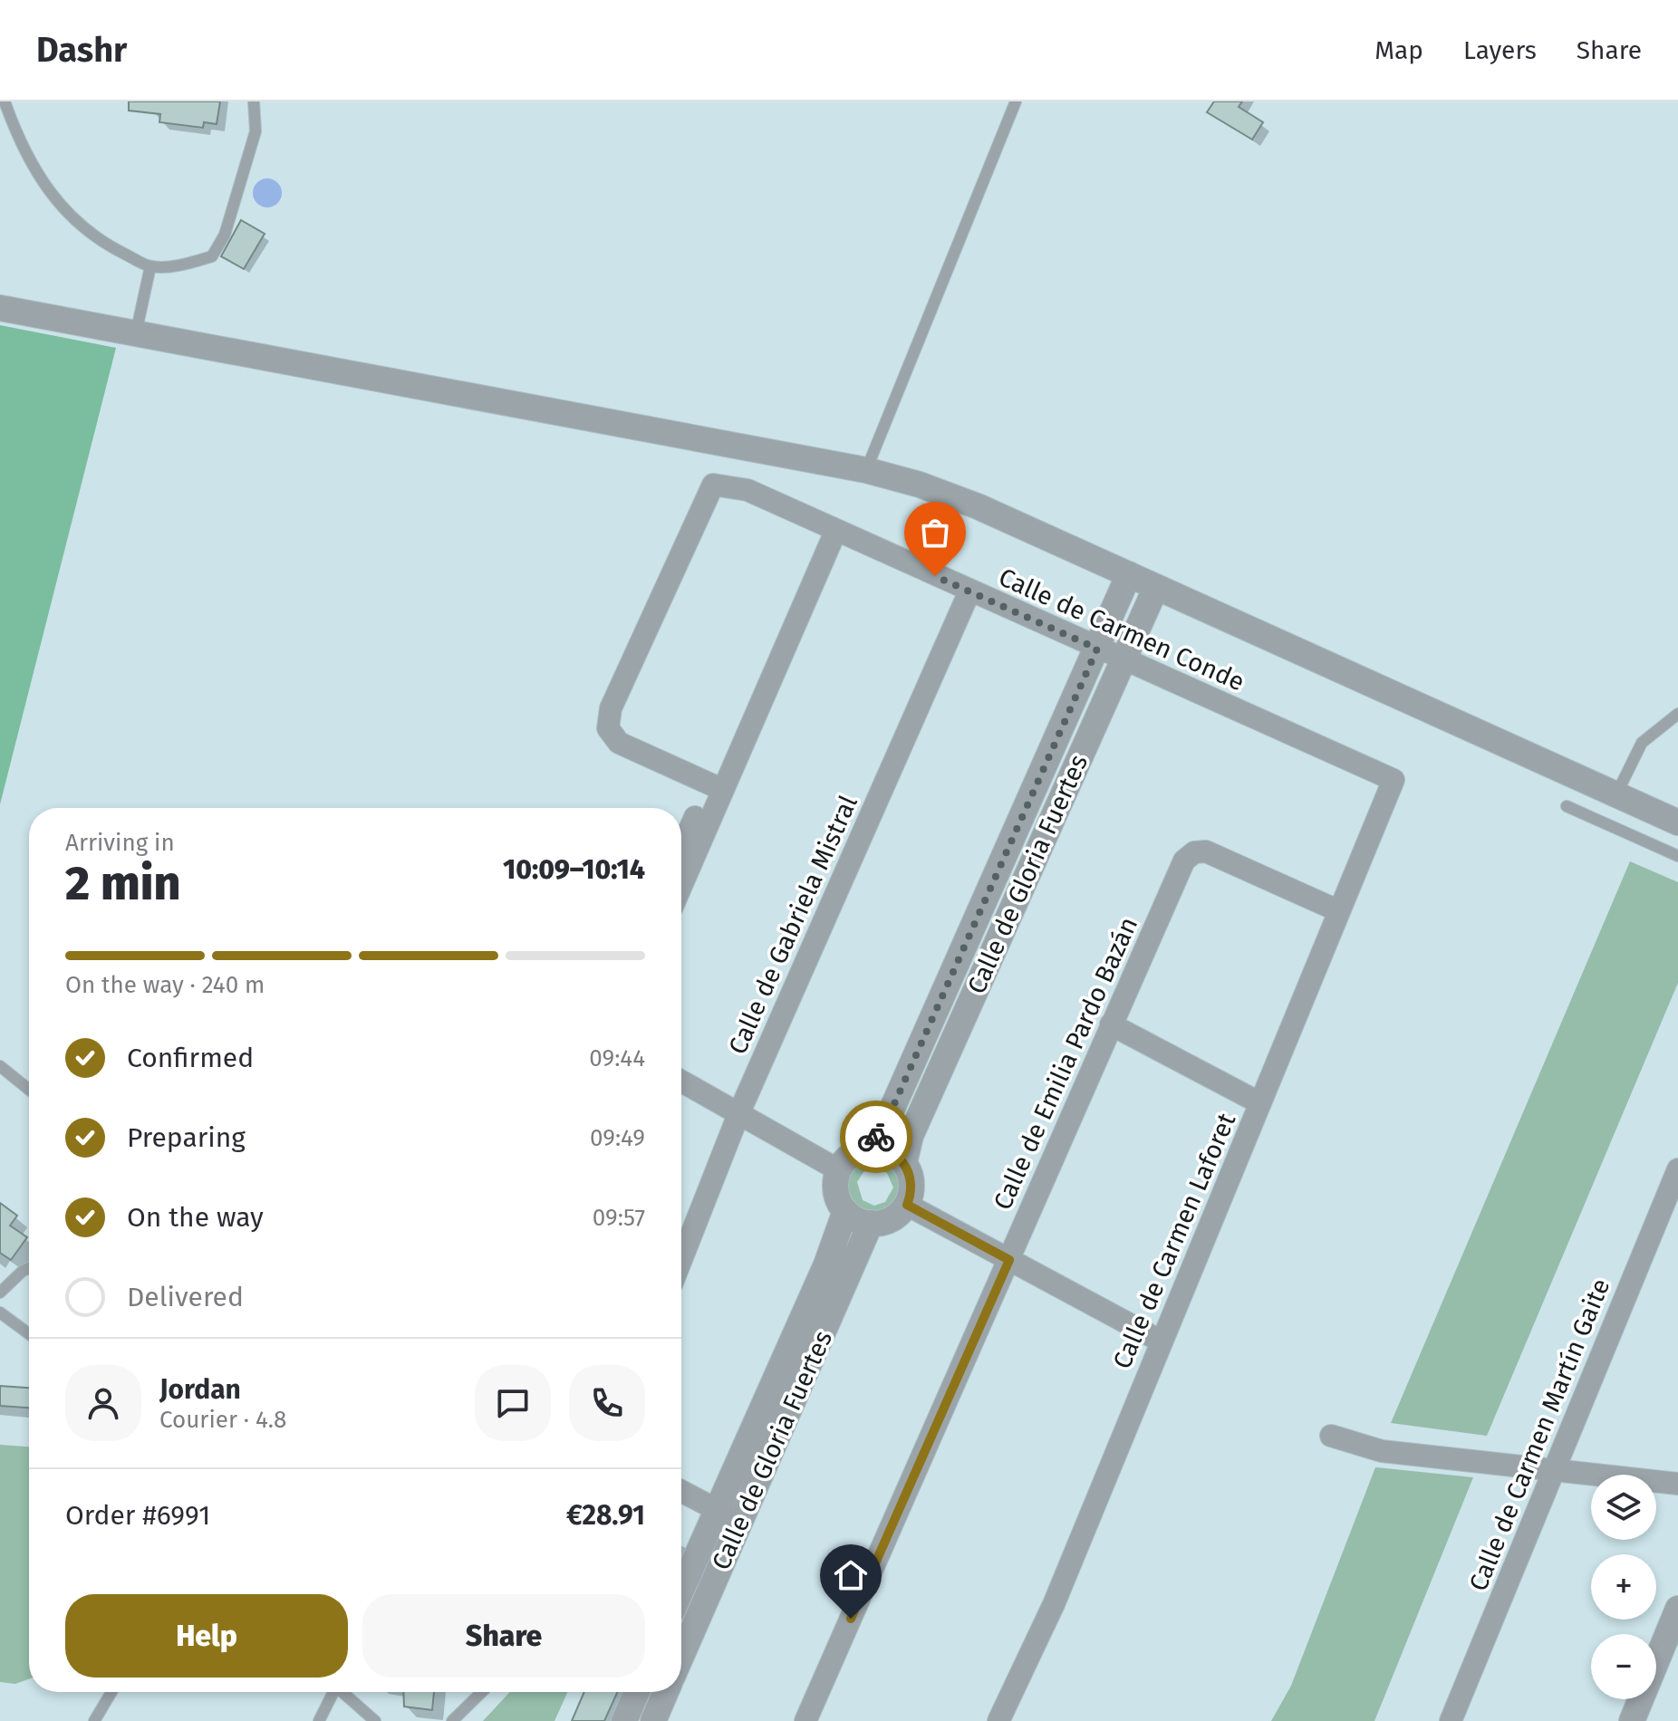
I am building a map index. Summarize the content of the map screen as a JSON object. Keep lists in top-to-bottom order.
{
  "streets": {
    "street": [
      "Calle de Carmen Conde",
      "Calle de Gloria Fuertes",
      "Calle de Gabriela Mistral",
      "Calle de Emilia Pardo Bazán",
      "Calle de Carmen Laforet",
      "Calle de Carmen Martín Gaite"
    ]
  },
  "crossings": [
    ["Calle de Carmen Conde", "Calle de Gloria Fuertes"],
    ["Calle de Carmen Conde", "Calle de Gabriela Mistral"],
    ["Calle de Carmen Conde", "Calle de Carmen Laforet"],
    ["Calle de Emilia Pardo Bazán", "Calle de Carmen Laforet"]
  ],
  "page": {
    "header": "Dashr",
    "nav": ["Map", "Layers", "Share"],
    "heading": ["2 min", "Arriving in", "10:09–10:14"],
    "panel": [
      "Jordan",
      "Courier · 4.8",
      "Order #6991",
      "€28.91"
    ],
    "bar": "On the way · 240 m",
    "list": [
      ["Confirmed", "09:44"],
      ["Preparing", "09:49"],
      ["On the way", "09:57"],
      "Delivered"
    ],
    "map_buttons": ["+", "−"],
    "buttons": ["Help", "Share"]
  }
}
